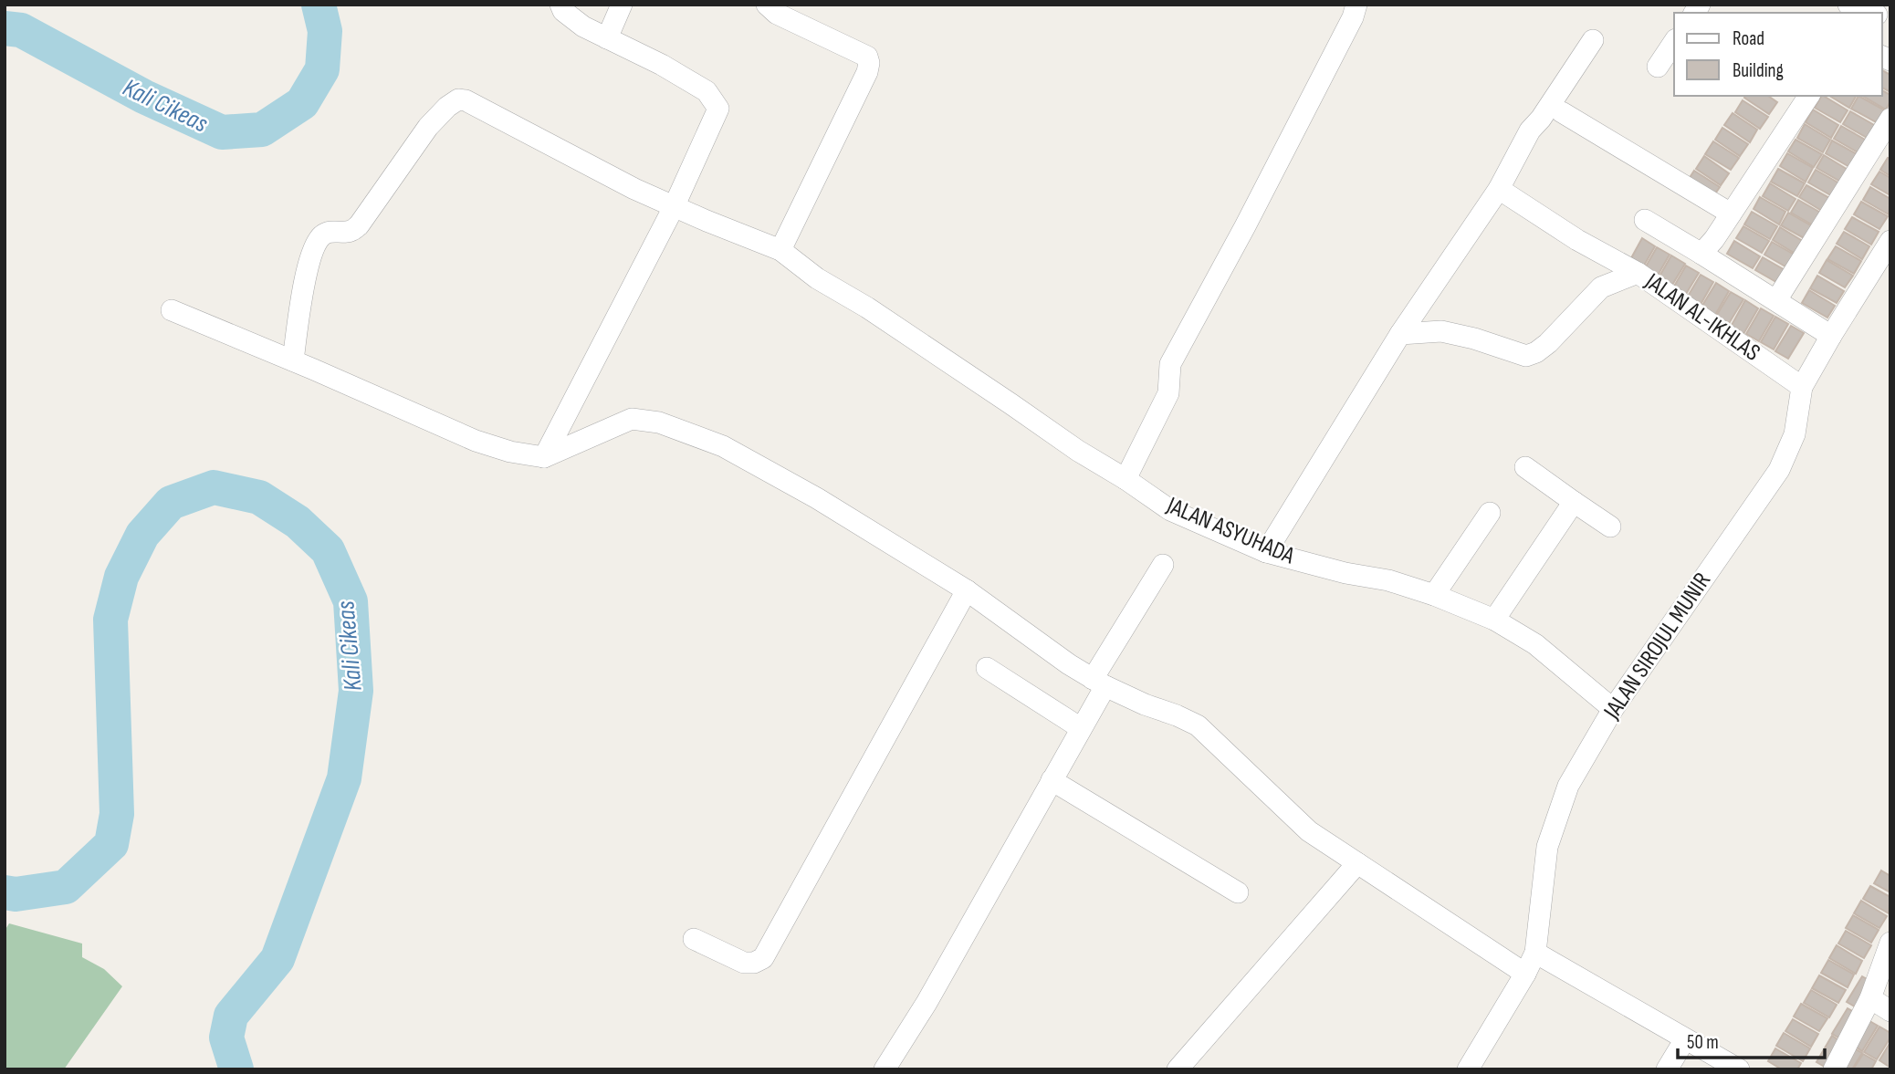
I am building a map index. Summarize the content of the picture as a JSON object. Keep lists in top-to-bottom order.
{
  "streets": {
    "street": ["JALAN AL-IKHLAS", "JALAN ASYUHADA", "JALAN SIROJUL MUNIR"]
  },
  "crossings": [
    ["JALAN AL-IKHLAS", "JALAN SIROJUL MUNIR"],
    ["JALAN ASYUHADA", "JALAN SIROJUL MUNIR"]
  ],
  "water": ["Kali Cikeas"],
  "legend": ["Road", "Building"],
  "scale_bar": "50 m"
}
